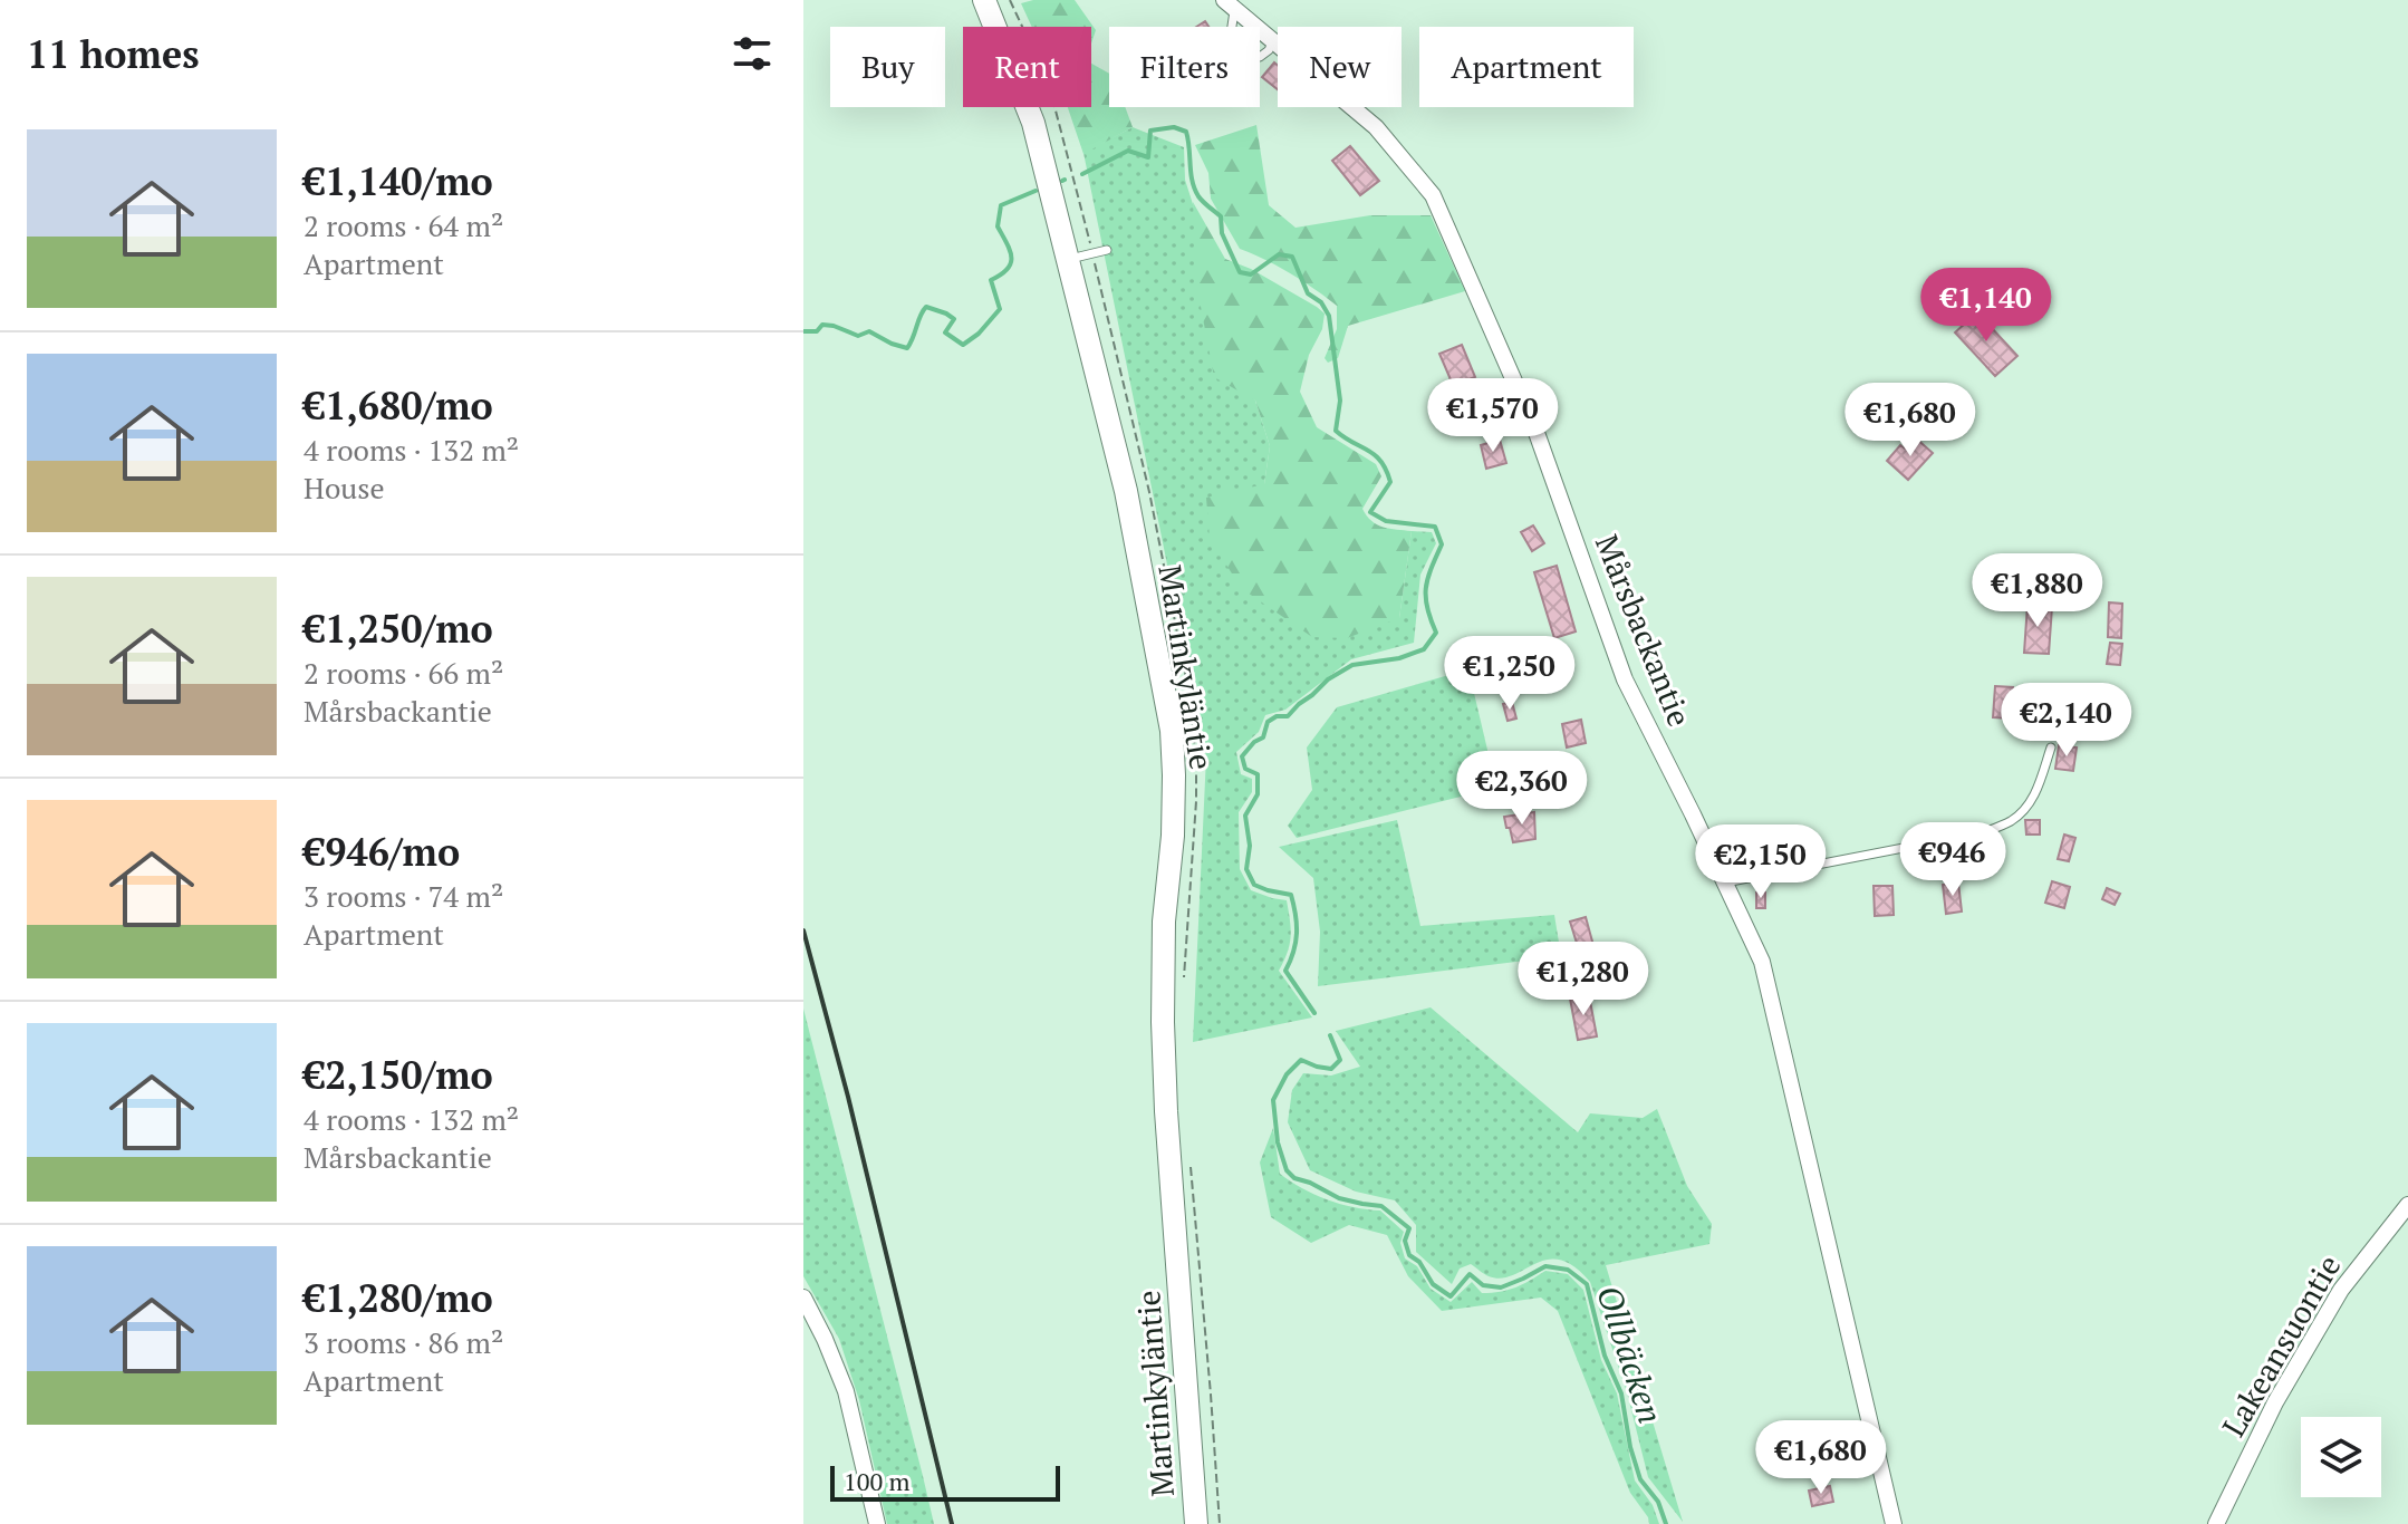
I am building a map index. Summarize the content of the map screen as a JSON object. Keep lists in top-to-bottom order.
{
  "streets": {
    "street": ["Mårsbackantie", "Martinkyläntie", "Lakeansuontie"]
  },
  "water": ["Ollbäcken"],
  "scale_bar": "100 m",
  "page": {
    "heading": "11 homes",
    "chip": [
      "Buy",
      "Rent",
      "Filters",
      "New",
      "Apartment"
    ],
    "list": [
      {
        "name": "€1,140/mo",
        "note": "2 rooms · 64 m² · Apartment"
      },
      {
        "name": "€1,680/mo",
        "note": "4 rooms · 132 m² · House"
      },
      {
        "name": "€1,250/mo",
        "note": "2 rooms · 66 m² · Mårsbackantie"
      },
      {
        "name": "€946/mo",
        "note": "3 rooms · 74 m² · Apartment"
      },
      {
        "name": "€2,150/mo",
        "note": "4 rooms · 132 m² · Mårsbackantie"
      },
      {
        "name": "€1,280/mo",
        "note": "3 rooms · 86 m² · Apartment"
      }
    ],
    "price": [
      "€1,140",
      "€1,570",
      "€1,680",
      "€1,880",
      "€1,250",
      "€2,140",
      "€2,360",
      "€946",
      "€2,150",
      "€1,280",
      "€1,680"
    ],
    "scale": "100 m"
  }
}
